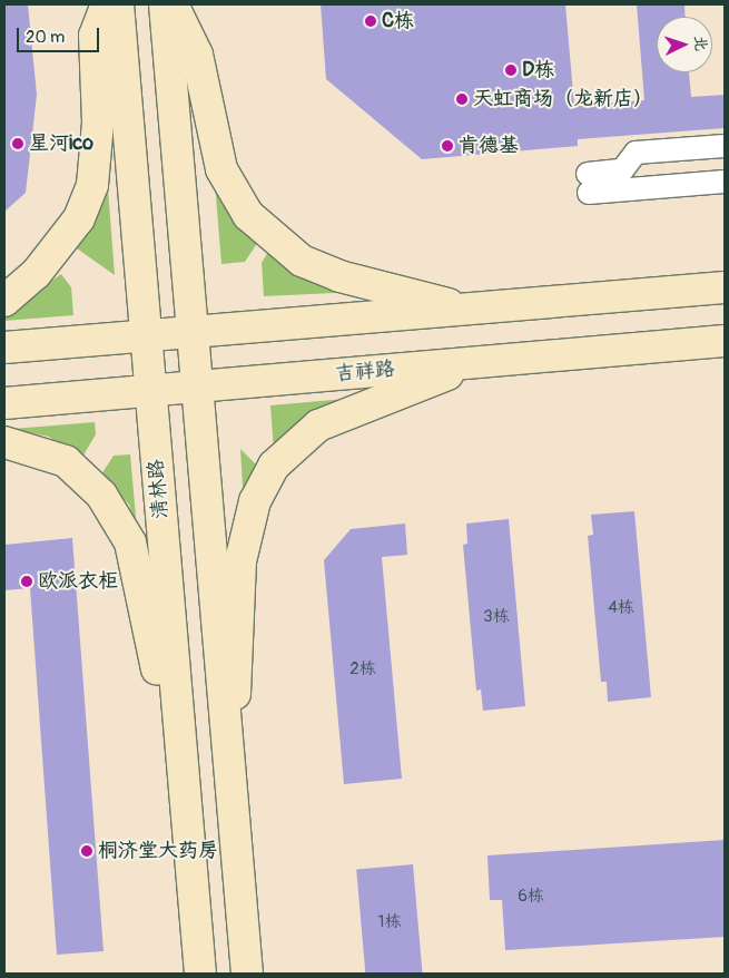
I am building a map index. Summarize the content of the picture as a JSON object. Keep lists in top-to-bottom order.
{
  "streets": {
    "main road": ["吉祥路", "清林路"]
  },
  "crossings": [
    ["吉祥路", "清林路"]
  ],
  "places": [
    "C栋",
    "D栋",
    "天虹商场（龙新店）",
    "星河ico",
    "肯德基",
    "欧派衣柜",
    "桐济堂大药房"
  ],
  "house_numbers": [
    "4栋",
    "3栋",
    "2栋",
    "6栋",
    "1栋"
  ],
  "scale_bar": "20 m",
  "north": "right"
}
